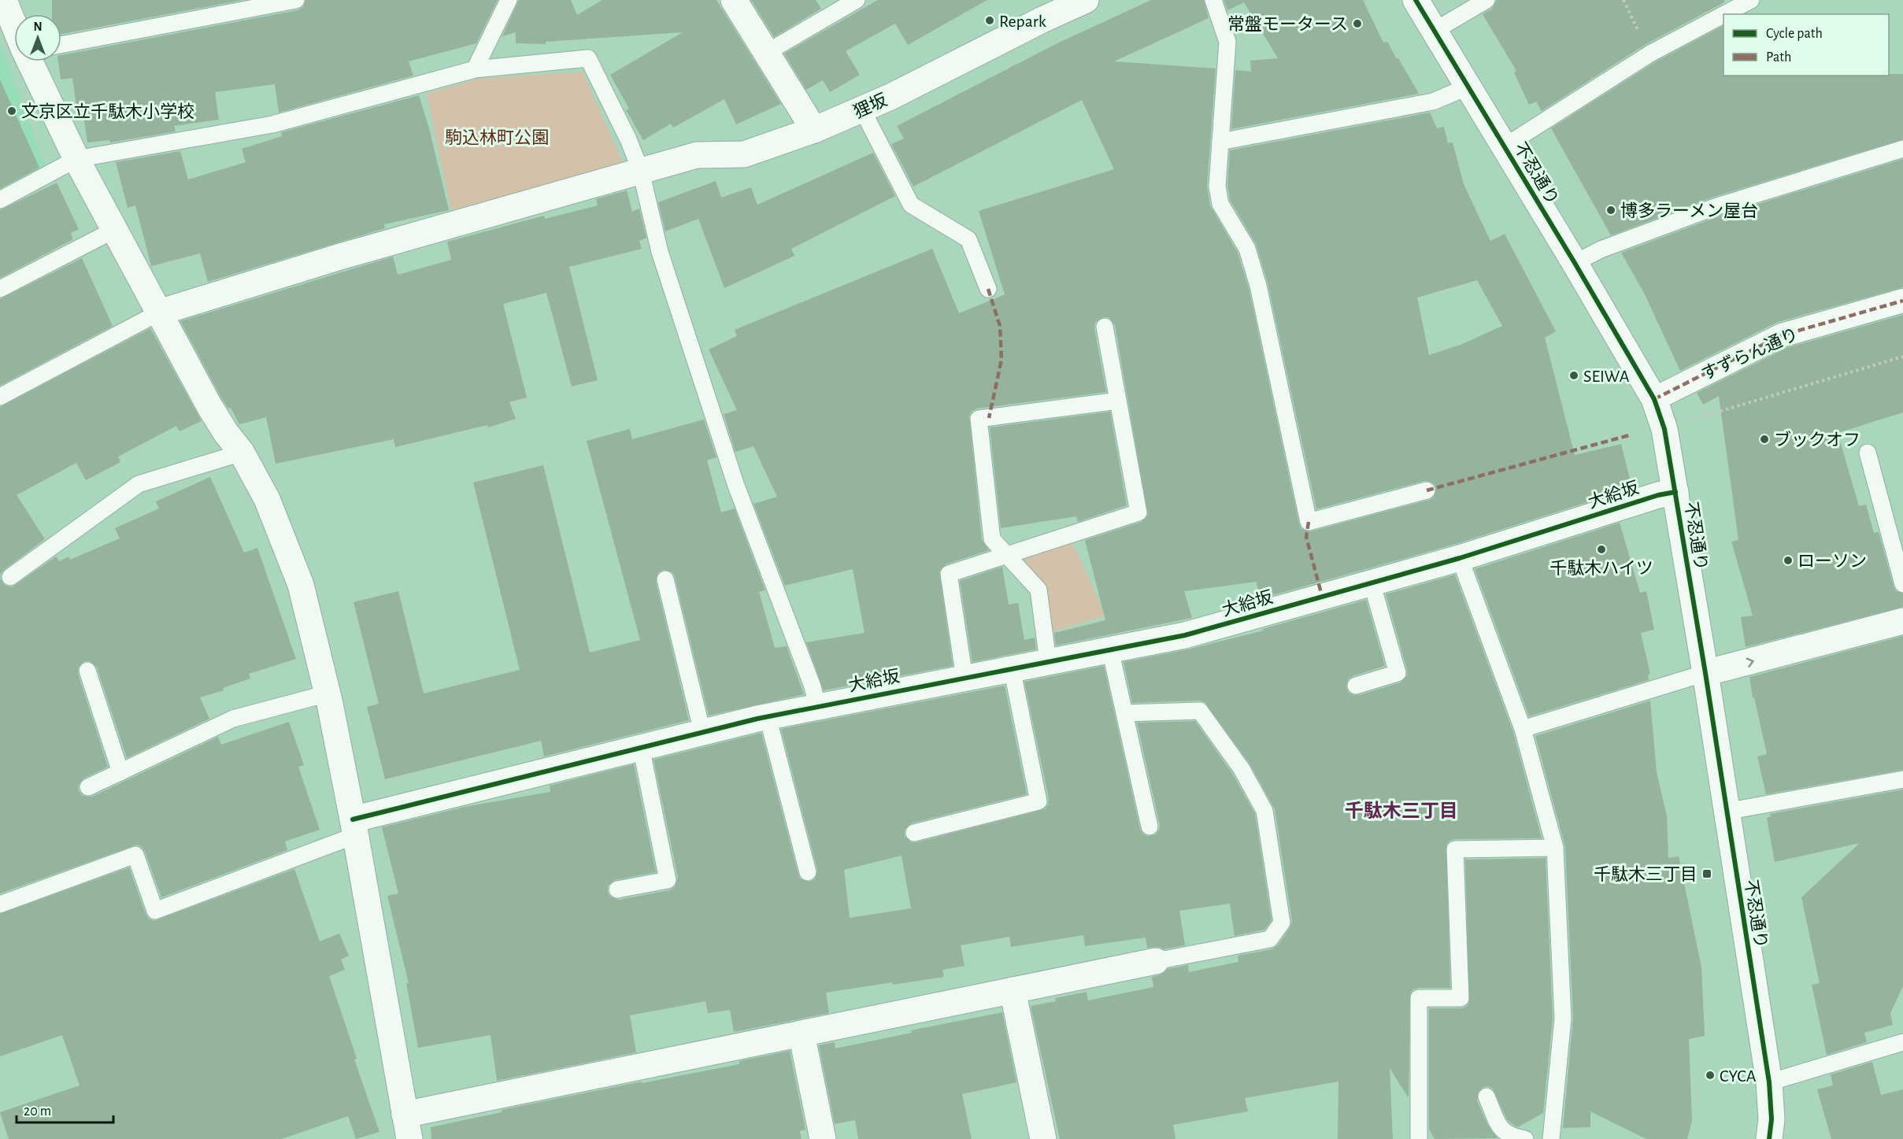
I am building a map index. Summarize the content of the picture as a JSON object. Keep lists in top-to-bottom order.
{
  "streets": {
    "street": [
      "狸坂",
      "不忍通り",
      "すずらん通り",
      "大給坂"
    ]
  },
  "crossings": [
    ["不忍通り", "すずらん通り"],
    ["不忍通り", "大給坂"]
  ],
  "districts": ["千駄木三丁目"],
  "parks": ["駒込林町公園"],
  "places": {
    "other": [
      "Repark",
      "常盤モータース",
      "文京区立千駄木小学校",
      "博多ラーメン屋台",
      "SEIWA",
      "ブックオフ",
      "千駄木ハイツ",
      "ローソン",
      "CYCA"
    ],
    "transit": ["千駄木三丁目"]
  },
  "legend": ["Cycle path", "Path"],
  "scale_bar": "20 m",
  "north": "top"
}
